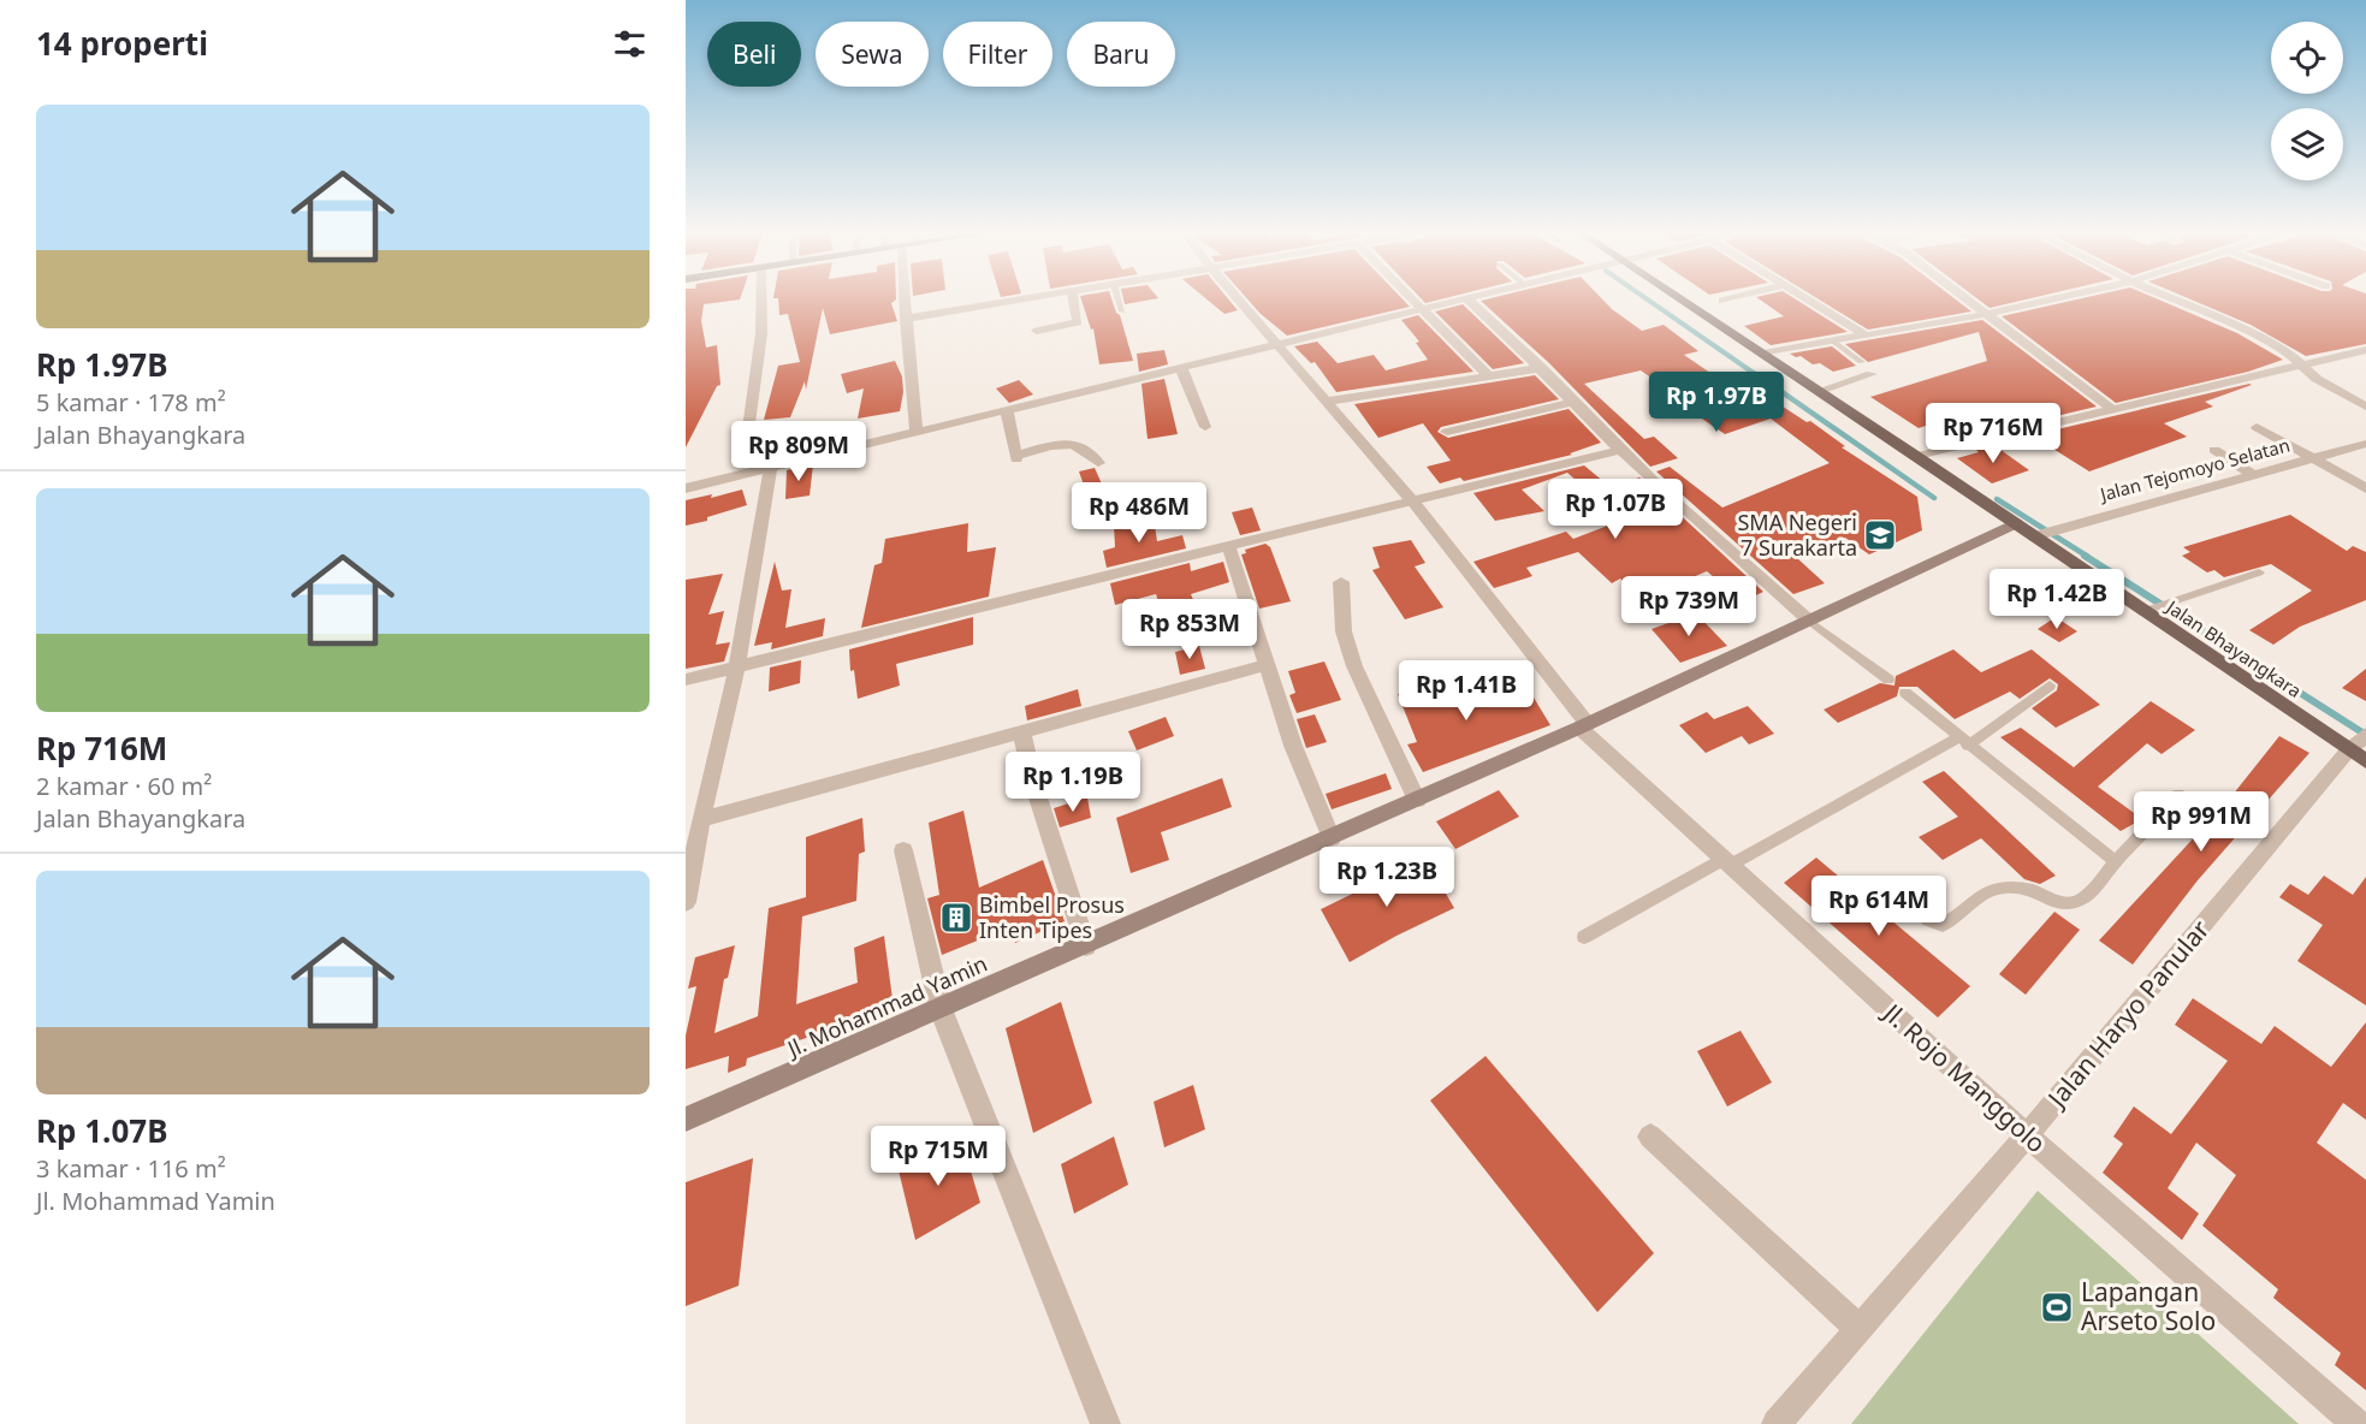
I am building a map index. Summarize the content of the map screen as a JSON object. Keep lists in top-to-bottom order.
{
  "streets": {
    "main road": ["Jalan Bhayangkara", "Jl. Mohammad Yamin"],
    "street": ["Jalan Tejomoyo Selatan", "Jalan Haryo Panular", "Jl. Rojo Manggolo"]
  },
  "crossings": [
    ["Jalan Tejomoyo Selatan", "Jalan Bhayangkara"],
    ["Jalan Bhayangkara", "Jl. Mohammad Yamin"],
    ["Jalan Bhayangkara", "Jalan Haryo Panular"],
    ["Jl. Mohammad Yamin", "Jl. Rojo Manggolo"],
    ["Jalan Haryo Panular", "Jl. Rojo Manggolo"]
  ],
  "places": {
    "school or university": ["SMA Negeri 7 Surakarta"],
    "building": ["Bimbel Prosus Inten Tipes"],
    "sports": ["Lapangan Arseto Solo"]
  },
  "page": {
    "heading": "14 properti",
    "chip": [
      "Beli",
      "Sewa",
      "Filter",
      "Baru"
    ],
    "list": [
      {
        "name": "Rp 1.97B",
        "note": "5 kamar · 178 m² · Jalan Bhayangkara"
      },
      {
        "name": "Rp 716M",
        "note": "2 kamar · 60 m² · Jalan Bhayangkara"
      },
      {
        "name": "Rp 1.07B",
        "note": "3 kamar · 116 m² · Jl. Mohammad Yamin"
      }
    ],
    "price": [
      "Rp 1.97B",
      "Rp 716M",
      "Rp 809M",
      "Rp 1.07B",
      "Rp 486M",
      "Rp 1.42B",
      "Rp 739M",
      "Rp 853M",
      "Rp 1.41B",
      "Rp 1.19B",
      "Rp 991M",
      "Rp 1.23B",
      "Rp 614M",
      "Rp 715M"
    ]
  }
}
